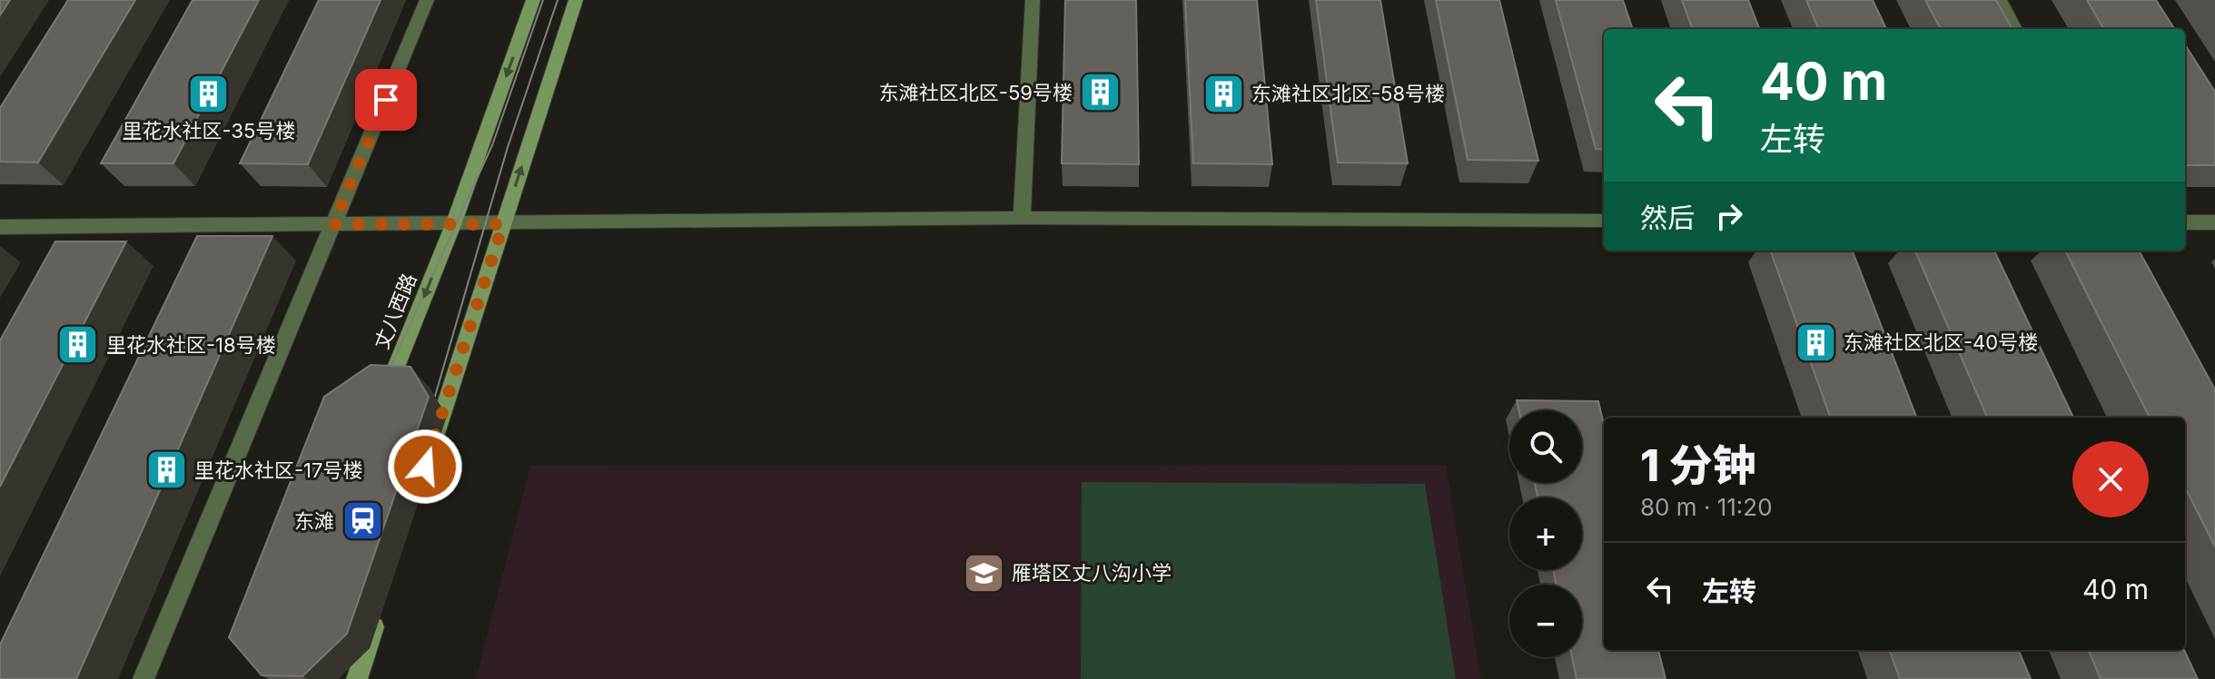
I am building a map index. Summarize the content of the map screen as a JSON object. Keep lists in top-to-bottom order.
{
  "streets": {
    "main road": ["丈八西路"]
  },
  "places": {
    "building": [
      "东滩社区北区-59号楼",
      "里花水社区-35号楼",
      "东滩社区北区-58号楼",
      "东滩社区北区-40号楼",
      "里花水社区-18号楼",
      "里花水社区-17号楼"
    ],
    "station": ["东滩"],
    "school or university": ["雁塔区丈八沟小学"]
  },
  "page": {
    "turn": ["40 m", "左转"],
    "then": "然后",
    "map_buttons": ["+", "−"],
    "heading": ["1 分钟", "80 m · 11:20"],
    "list": [
      {
        "name": "左转",
        "value": "40 m"
      }
    ]
  }
}
